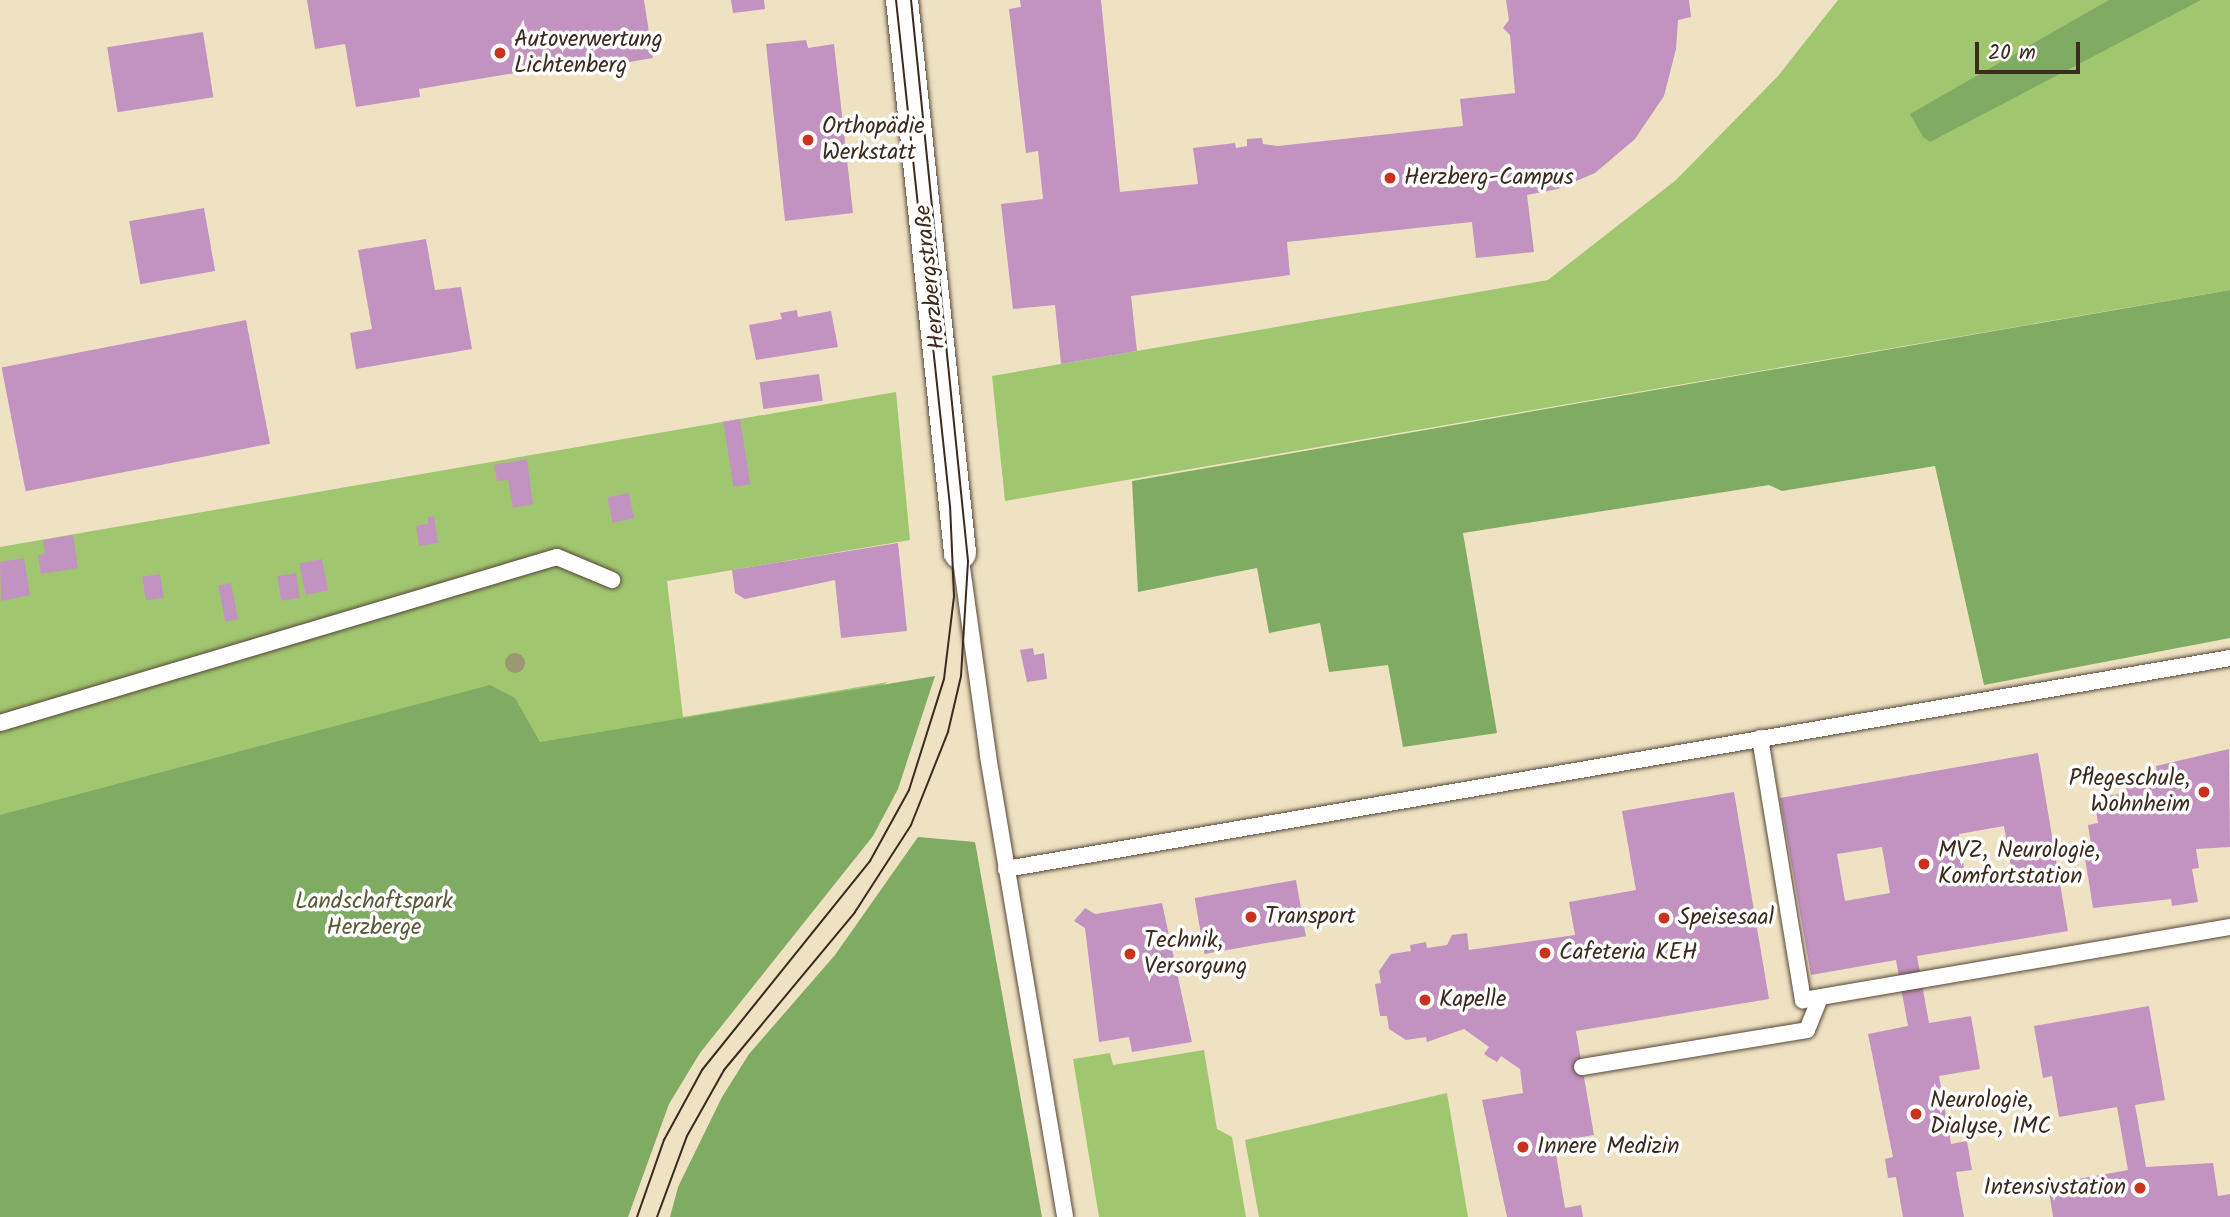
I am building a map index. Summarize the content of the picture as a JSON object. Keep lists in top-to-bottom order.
{
  "streets": {
    "street": ["Herzbergstraße"]
  },
  "parks": ["Landschaftspark Herzberge"],
  "places": [
    "Autoverwertung Lichtenberg",
    "Orthopädie Werkstatt",
    "Herzberg-Campus",
    "Pflegeschule, Wohnheim",
    "MVZ, Neurologie, Komfortstation",
    "Transport",
    "Speisesaal",
    "Cafeteria KEH",
    "Technik, Versorgung",
    "Kapelle",
    "Neurologie, Dialyse, IMC",
    "Innere Medizin",
    "Intensivstation"
  ],
  "scale_bar": "20 m"
}
